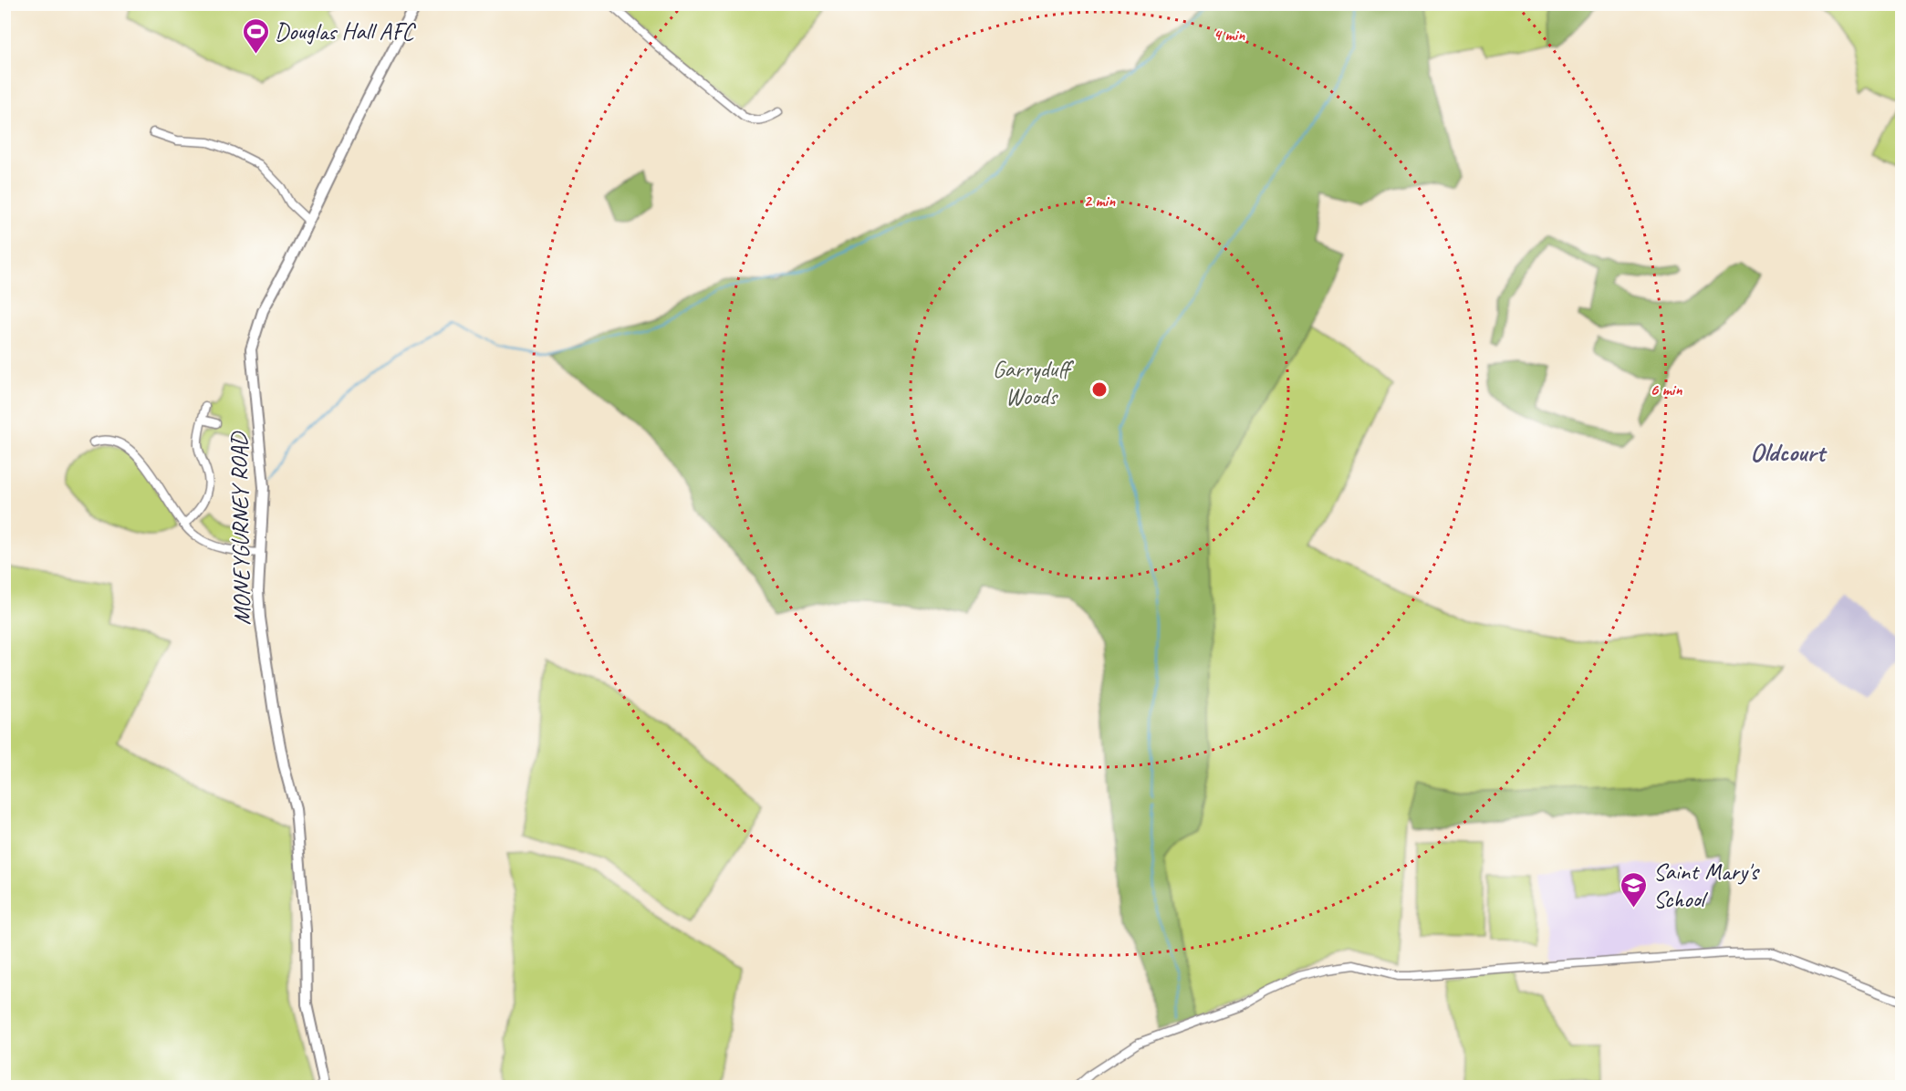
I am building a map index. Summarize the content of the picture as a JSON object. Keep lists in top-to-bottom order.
{
  "streets": {
    "street": ["MONEYGURNEY ROAD"]
  },
  "districts": ["Oldcourt"],
  "parks": ["Garryduff Woods"],
  "places": {
    "sports": ["Douglas Hall AFC"],
    "school or university": ["Saint Mary's School"]
  },
  "rings": ["4 min", "2 min", "6 min"]
}
